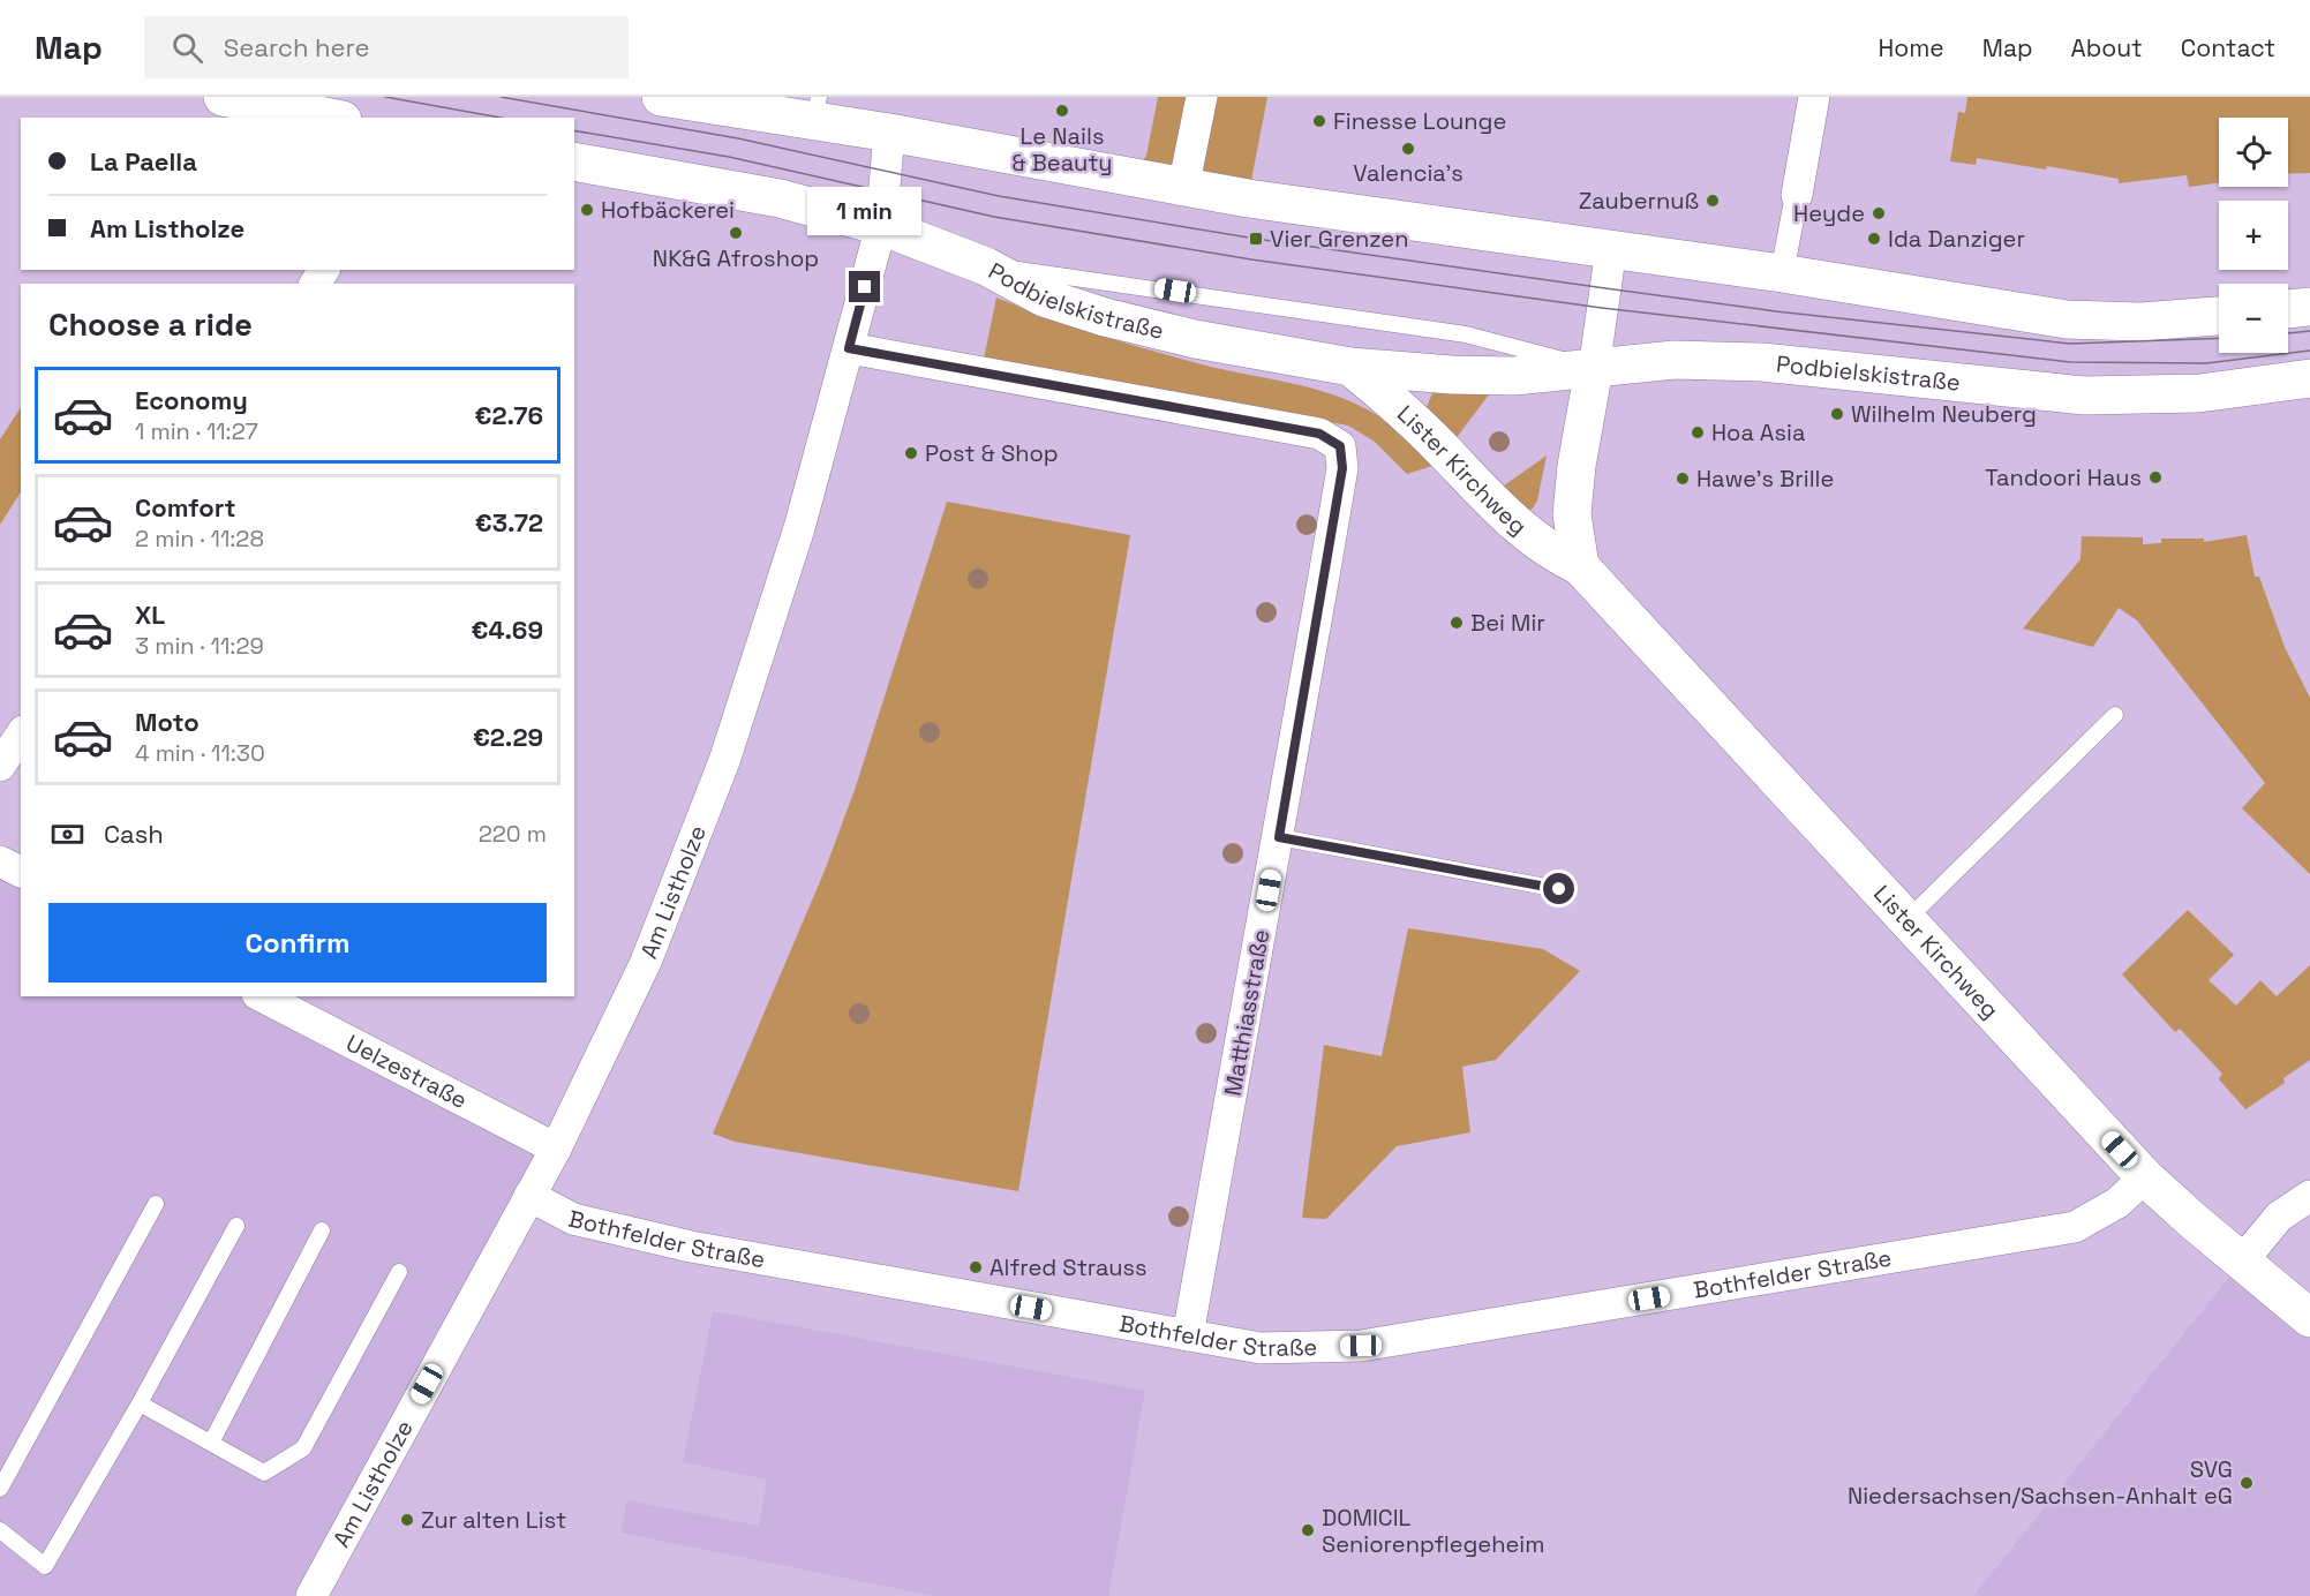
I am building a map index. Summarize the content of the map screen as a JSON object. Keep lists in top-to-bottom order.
{
  "streets": {
    "main road": ["Podbielskistraße", "Lister Kirchweg"],
    "street": [
      "Am Listholze",
      "Matthiasstraße",
      "Uelzestraße",
      "Bothfelder Straße"
    ]
  },
  "crossings": [
    ["Podbielskistraße", "Lister Kirchweg"],
    ["Podbielskistraße", "Am Listholze"],
    ["Lister Kirchweg", "Bothfelder Straße"],
    ["Am Listholze", "Matthiasstraße"],
    ["Am Listholze", "Uelzestraße"],
    ["Am Listholze", "Bothfelder Straße"],
    ["Matthiasstraße", "Bothfelder Straße"]
  ],
  "places": {
    "other": [
      "Le Nails & Beauty",
      "Finesse Lounge",
      "Valencia's",
      "Zaubernuß",
      "Hofbäckerei",
      "Heyde",
      "NK&G Afroshop",
      "Ida Danziger",
      "Wilhelm Neuberg",
      "Hoa Asia",
      "Post & Shop",
      "Tandoori Haus",
      "Hawe's Brille",
      "Bei Mir",
      "Alfred Strauss",
      "SVG Niedersachsen/Sachsen-Anhalt eG",
      "Zur alten List",
      "DOMICIL Seniorenpflegeheim"
    ],
    "transit": ["Vier Grenzen"]
  },
  "page": {
    "header": "Map",
    "search": "Search here",
    "nav": [
      "Home",
      "Map",
      "About",
      "Contact"
    ],
    "map_buttons": ["+", "−"],
    "banner": ["La Paella", "Am Listholze"],
    "bubble": "1 min",
    "heading": "Choose a ride",
    "list": [
      {
        "name": "Economy",
        "note": "1 min · 11:27",
        "value": "€2.76"
      },
      {
        "name": "Comfort",
        "note": "2 min · 11:28",
        "value": "€3.72"
      },
      {
        "name": "XL",
        "note": "3 min · 11:29",
        "value": "€4.69"
      },
      {
        "name": "Moto",
        "note": "4 min · 11:30",
        "value": "€2.29"
      }
    ],
    "pay": ["Cash", "220 m"],
    "buttons": "Confirm"
  }
}
